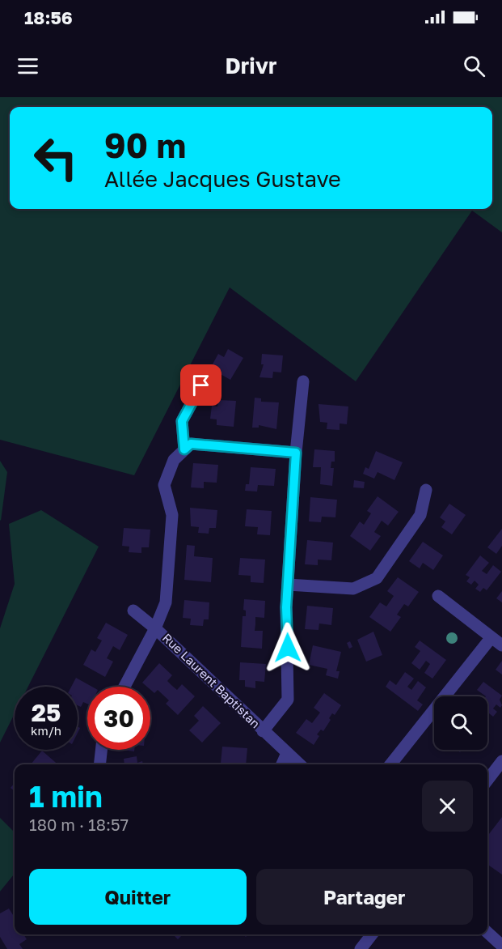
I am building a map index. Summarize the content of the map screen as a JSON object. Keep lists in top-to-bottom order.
{
  "streets": {
    "street": ["Rue Laurent Baptistan"]
  },
  "page": {
    "status": "18:56",
    "header": "Drivr",
    "turn": ["90 m", "Allée Jacques Gustave"],
    "speed": "25 km/h",
    "limit": "30",
    "heading": ["1 min", "180 m · 18:57"],
    "buttons": ["Quitter", "Partager"]
  }
}
